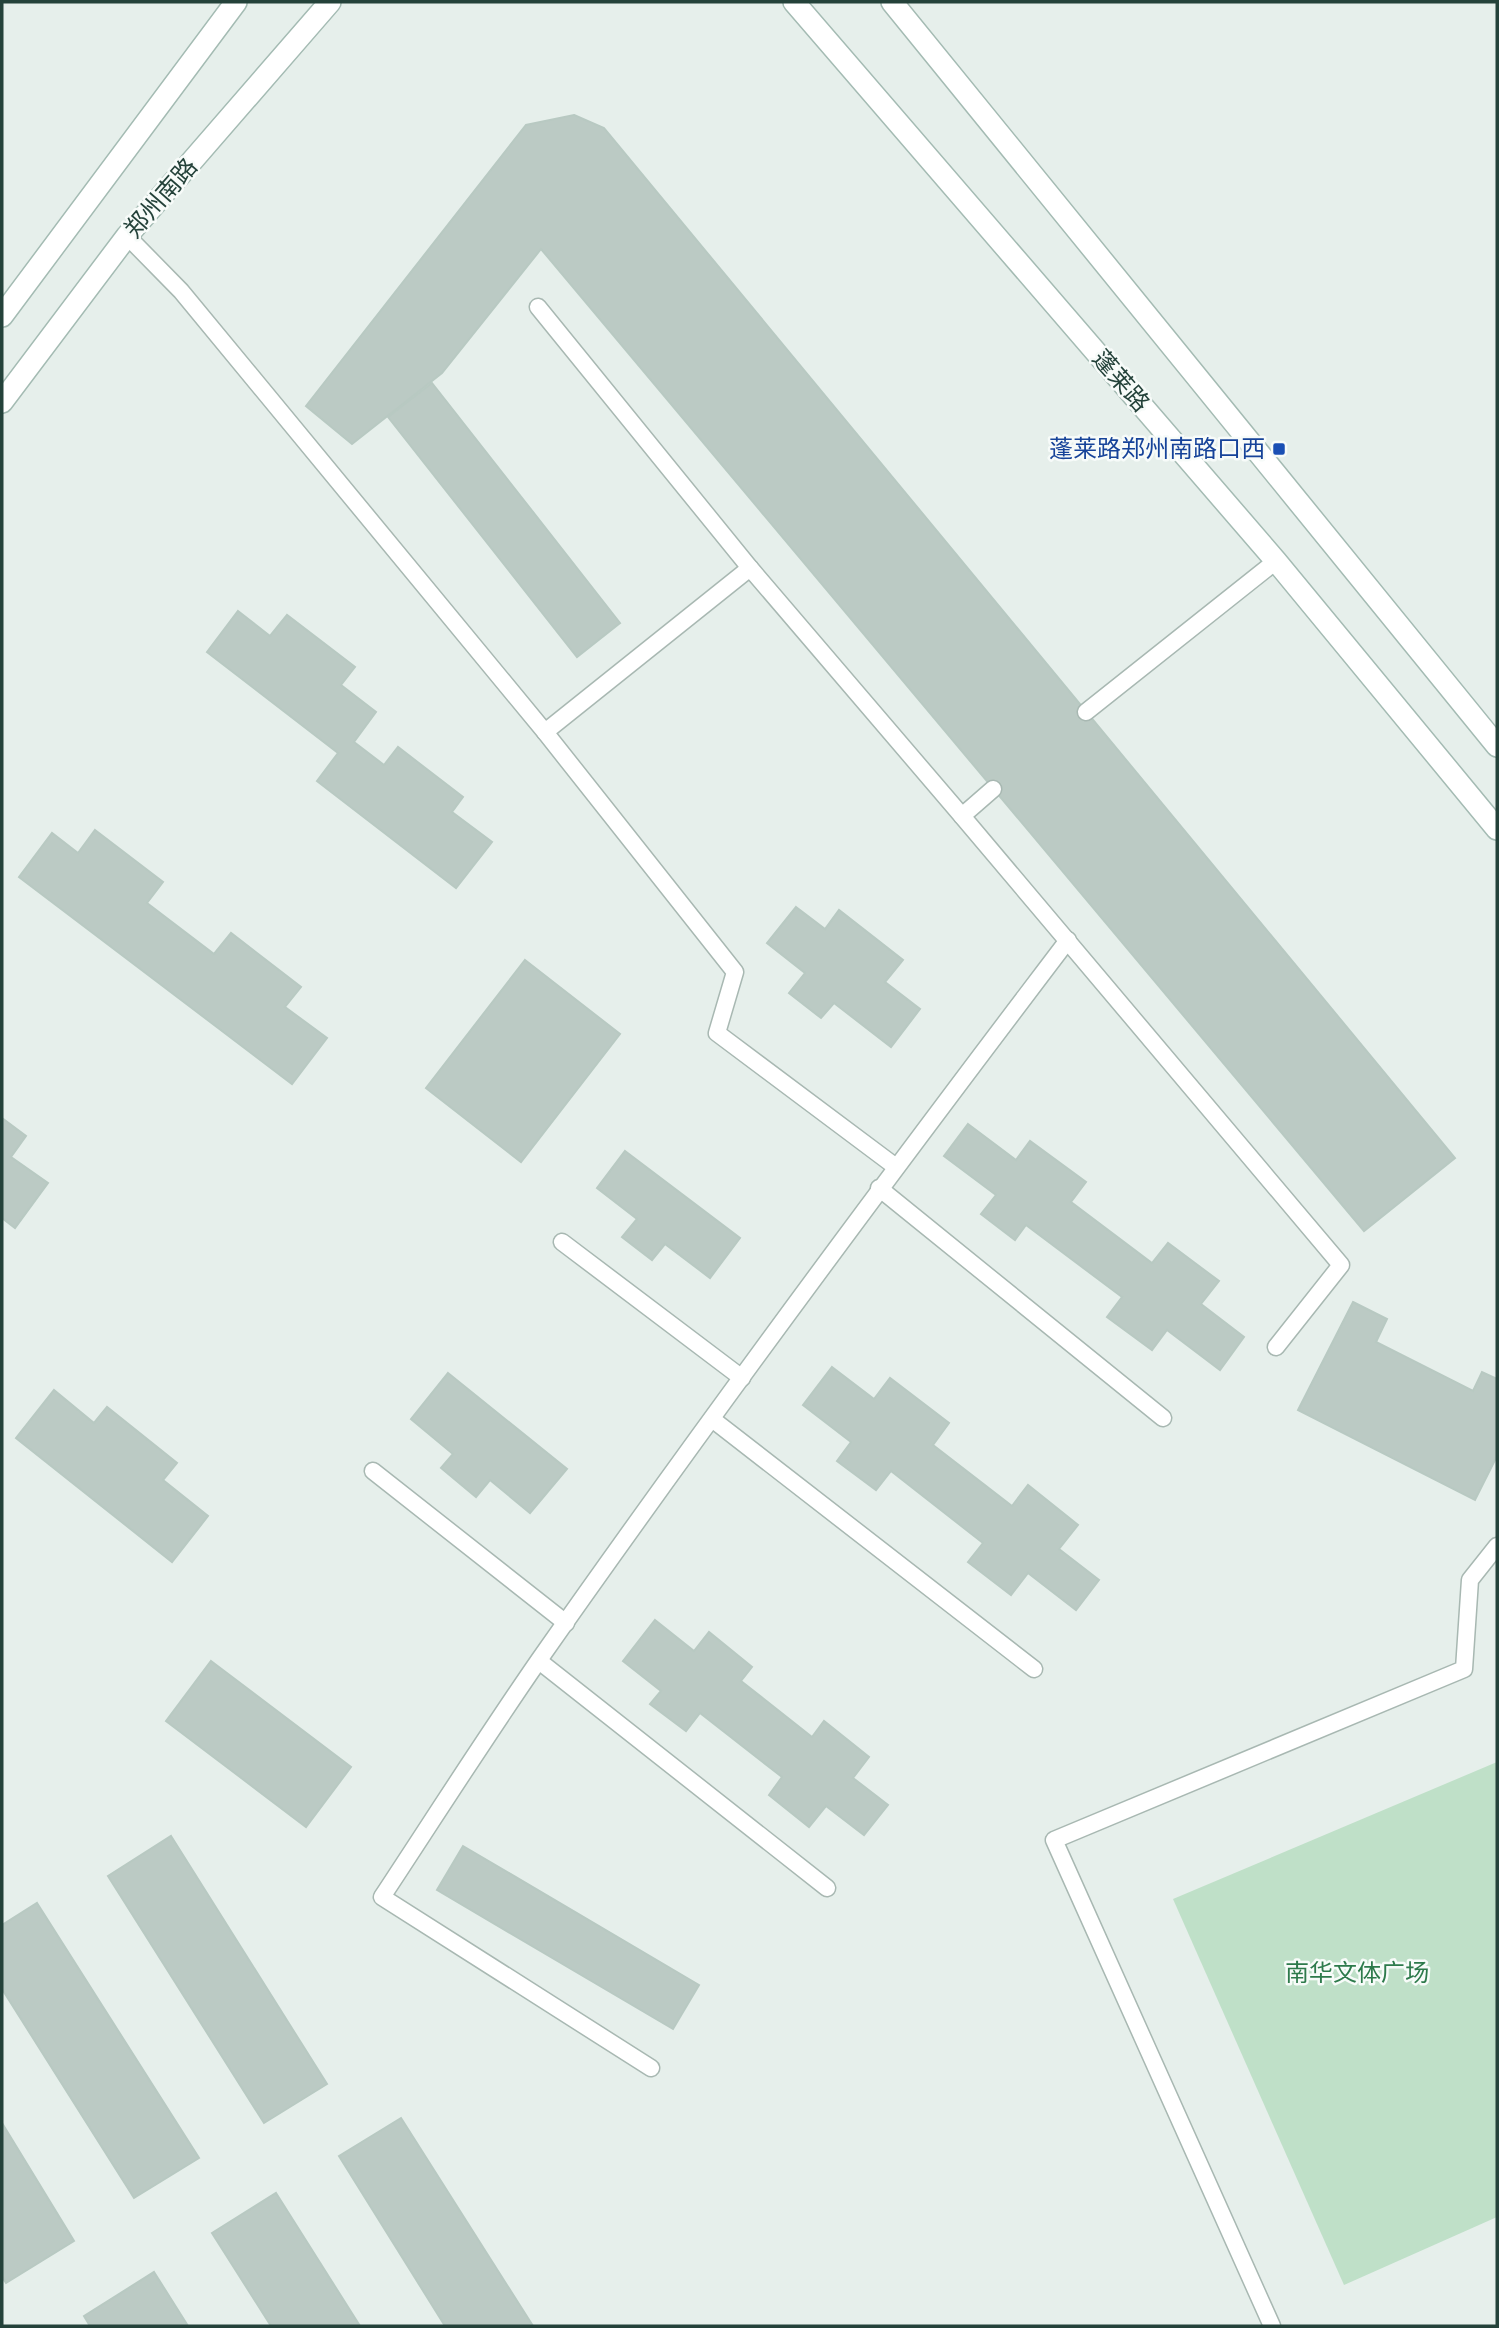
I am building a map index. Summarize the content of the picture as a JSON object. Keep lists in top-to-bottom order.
{
  "streets": {
    "main road": ["郑州南路", "蓬莱路"]
  },
  "parks": ["南华文体广场"],
  "places": {
    "transit": ["蓬莱路郑州南路口西"]
  }
}
